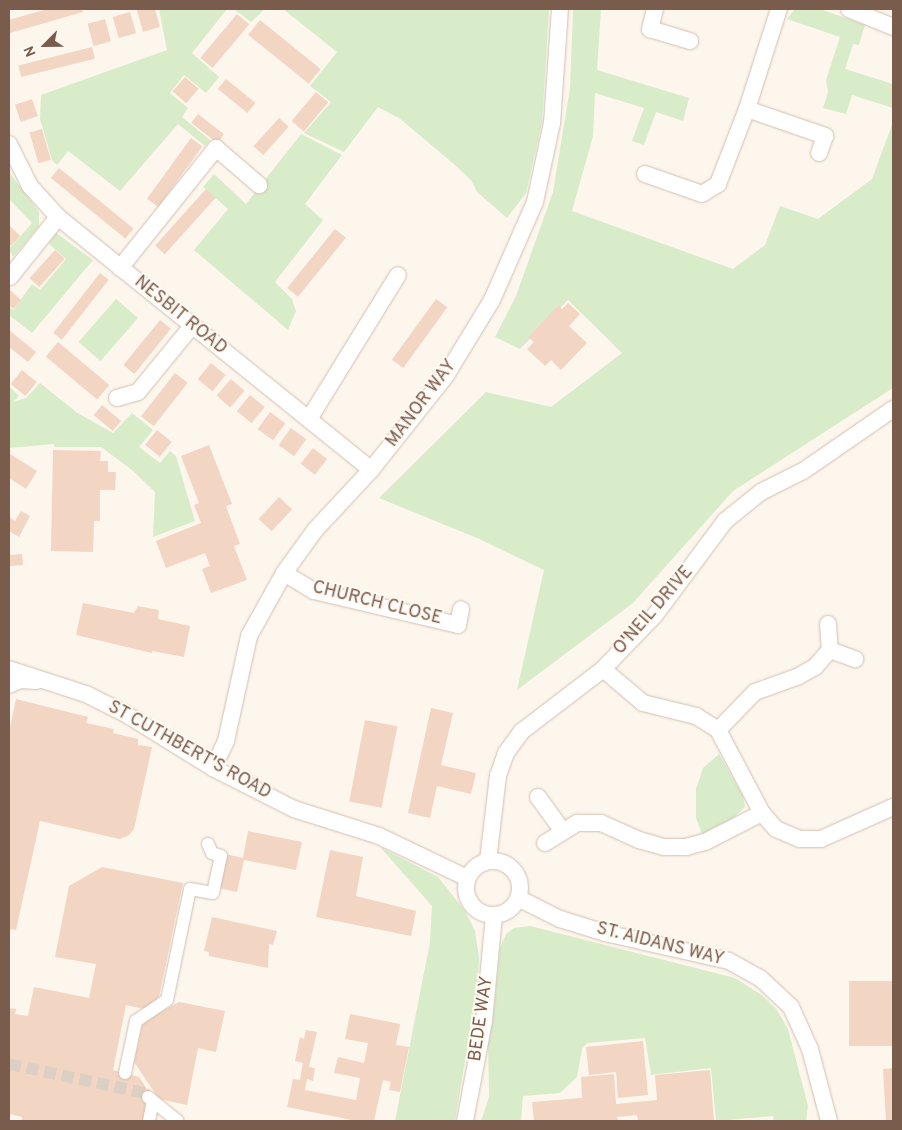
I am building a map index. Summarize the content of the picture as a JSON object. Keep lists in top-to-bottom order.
{
  "streets": {
    "street": [
      "NESBIT ROAD",
      "MANOR WAY",
      "CHURCH CLOSE",
      "O'NEIL DRIVE",
      "ST CUTHBERT'S ROAD",
      "ST. AIDANS WAY",
      "BEDE WAY"
    ]
  },
  "crossings": [
    ["NESBIT ROAD", "MANOR WAY"],
    ["MANOR WAY", "CHURCH CLOSE"],
    ["MANOR WAY", "ST CUTHBERT'S ROAD"],
    ["O'NEIL DRIVE", "ST CUTHBERT'S ROAD"],
    ["O'NEIL DRIVE", "ST. AIDANS WAY"],
    ["O'NEIL DRIVE", "BEDE WAY"],
    ["ST CUTHBERT'S ROAD", "ST. AIDANS WAY"],
    ["ST CUTHBERT'S ROAD", "BEDE WAY"],
    ["ST. AIDANS WAY", "BEDE WAY"]
  ],
  "north": "bottom left"
}
